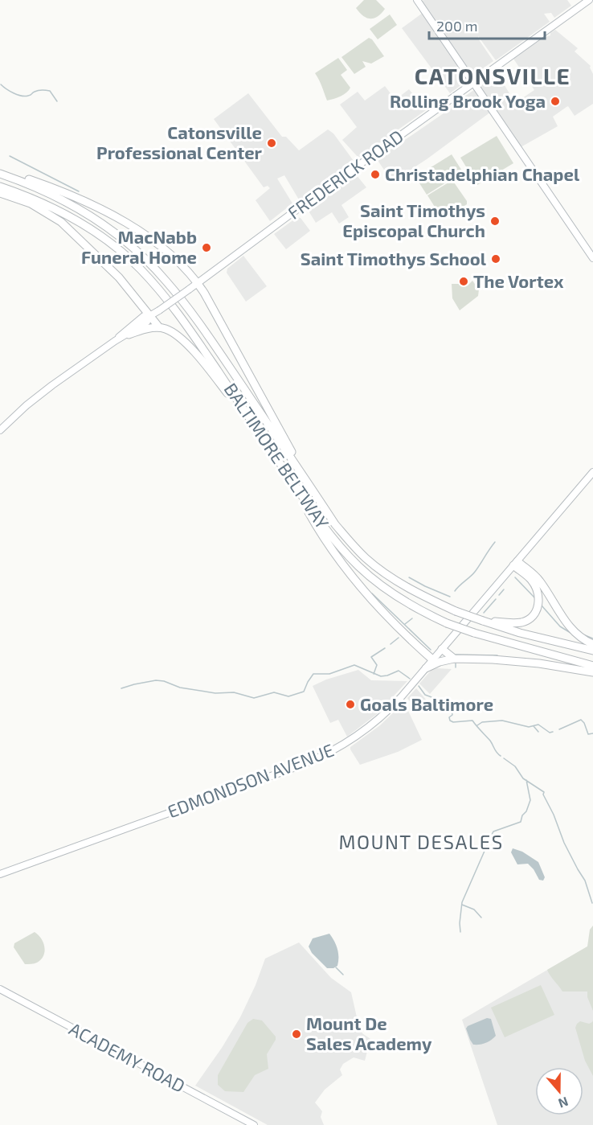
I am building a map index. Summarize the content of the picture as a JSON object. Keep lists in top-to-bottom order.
{
  "streets": {
    "highway": ["BALTIMORE BELTWAY"],
    "main road": ["FREDERICK ROAD", "EDMONDSON AVENUE", "ACADEMY ROAD"]
  },
  "districts": ["CATONSVILLE", "MOUNT DESALES"],
  "places": [
    "Rolling Brook Yoga",
    "Catonsville Professional Center",
    "Christadelphian Chapel",
    "Saint Timothys Episcopal Church",
    "MacNabb Funeral Home",
    "Saint Timothys School",
    "The Vortex",
    "Goals Baltimore",
    "Mount De Sales Academy"
  ],
  "scale_bar": "200 m",
  "north": "bottom"
}
